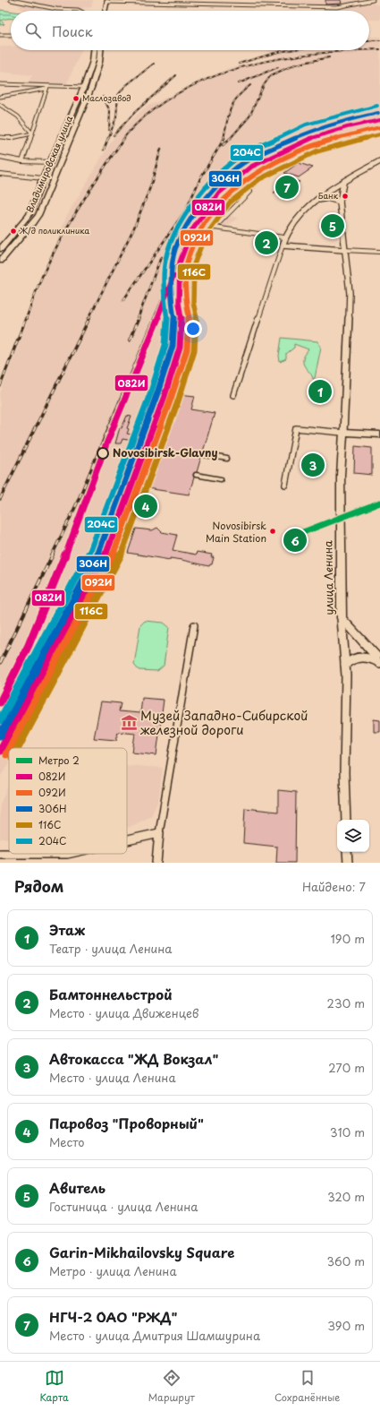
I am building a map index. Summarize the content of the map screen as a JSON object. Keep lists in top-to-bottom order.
{
  "streets": {
    "main road": ["Владимировская улица", "улица Ленина"]
  },
  "places": {
    "other": [
      "Маслозавод",
      "Банк",
      "Ж/д поликлиника",
      "Novosibirsk-Glavny",
      "Novosibirsk Main Station"
    ],
    "museum": ["Музей Западно-Сибирской железной дороги"]
  },
  "lines": [
    "transit line 204С",
    "transit line 306Н",
    "transit line 082И",
    "transit line 092И",
    "transit line 116С",
    "metro line 2"
  ],
  "legend": [
    "Метро 2",
    "082И",
    "092И",
    "306Н",
    "116С",
    "204С"
  ],
  "page": {
    "search": "Поиск",
    "pins": [
      "7",
      "5",
      "2",
      "1",
      "3",
      "4",
      "6"
    ],
    "heading": ["Рядом", "Найдено: 7"],
    "list": [
      {
        "mark": "1",
        "name": "Этаж",
        "note": "Театр · улица Ленина",
        "value": "190 m"
      },
      {
        "mark": "2",
        "name": "Бамтоннельстрой",
        "note": "Место · улица Движенцев",
        "value": "230 m"
      },
      {
        "mark": "3",
        "name": "Автокасса \"ЖД Вокзал\"",
        "note": "Место · улица Ленина",
        "value": "270 m"
      },
      {
        "mark": "4",
        "name": "Паровоз \"Проворный\"",
        "note": "Место",
        "value": "310 m"
      },
      {
        "mark": "5",
        "name": "Авитель",
        "note": "Гостиница · улица Ленина",
        "value": "320 m"
      },
      {
        "mark": "6",
        "name": "Garin-Mikhailovsky Square",
        "note": "Метро · улица Ленина",
        "value": "360 m"
      },
      {
        "mark": "7",
        "name": "НГЧ-2 ОАО \"РЖД\"",
        "note": "Место · улица Дмитрия Шамшурина",
        "value": "390 m"
      }
    ],
    "nav": ["Карта", "Маршрут", "Сохранённые"]
  }
}
